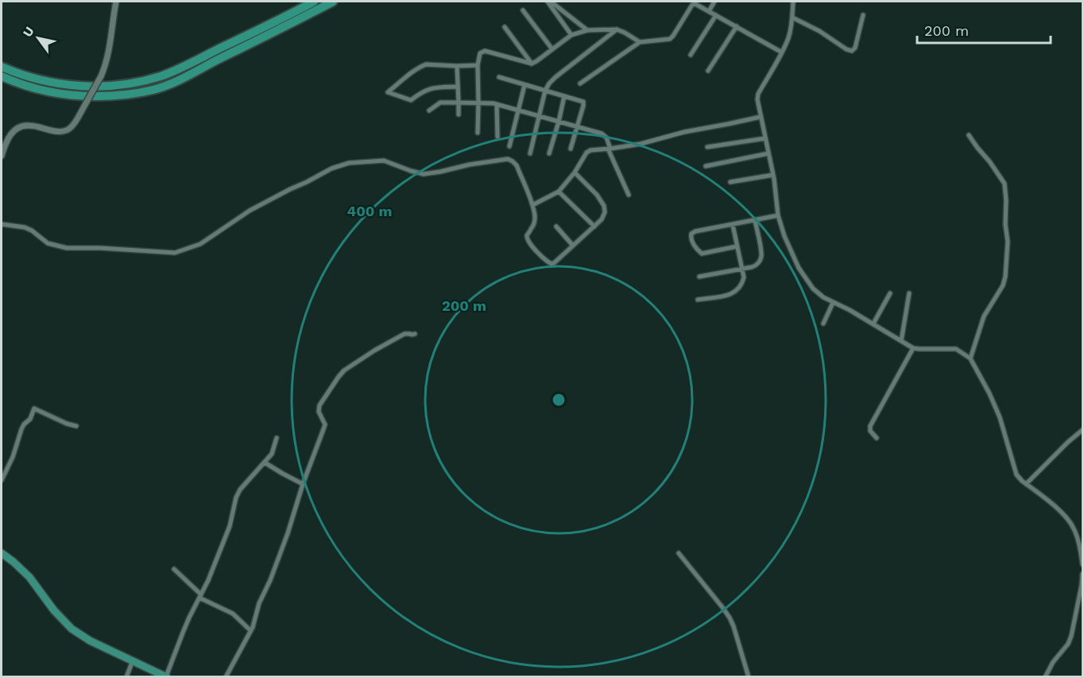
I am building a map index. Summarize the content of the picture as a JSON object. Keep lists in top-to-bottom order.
{
  "scale_bar": "200 m",
  "north": "top left",
  "rings": ["400 m", "200 m"]
}
